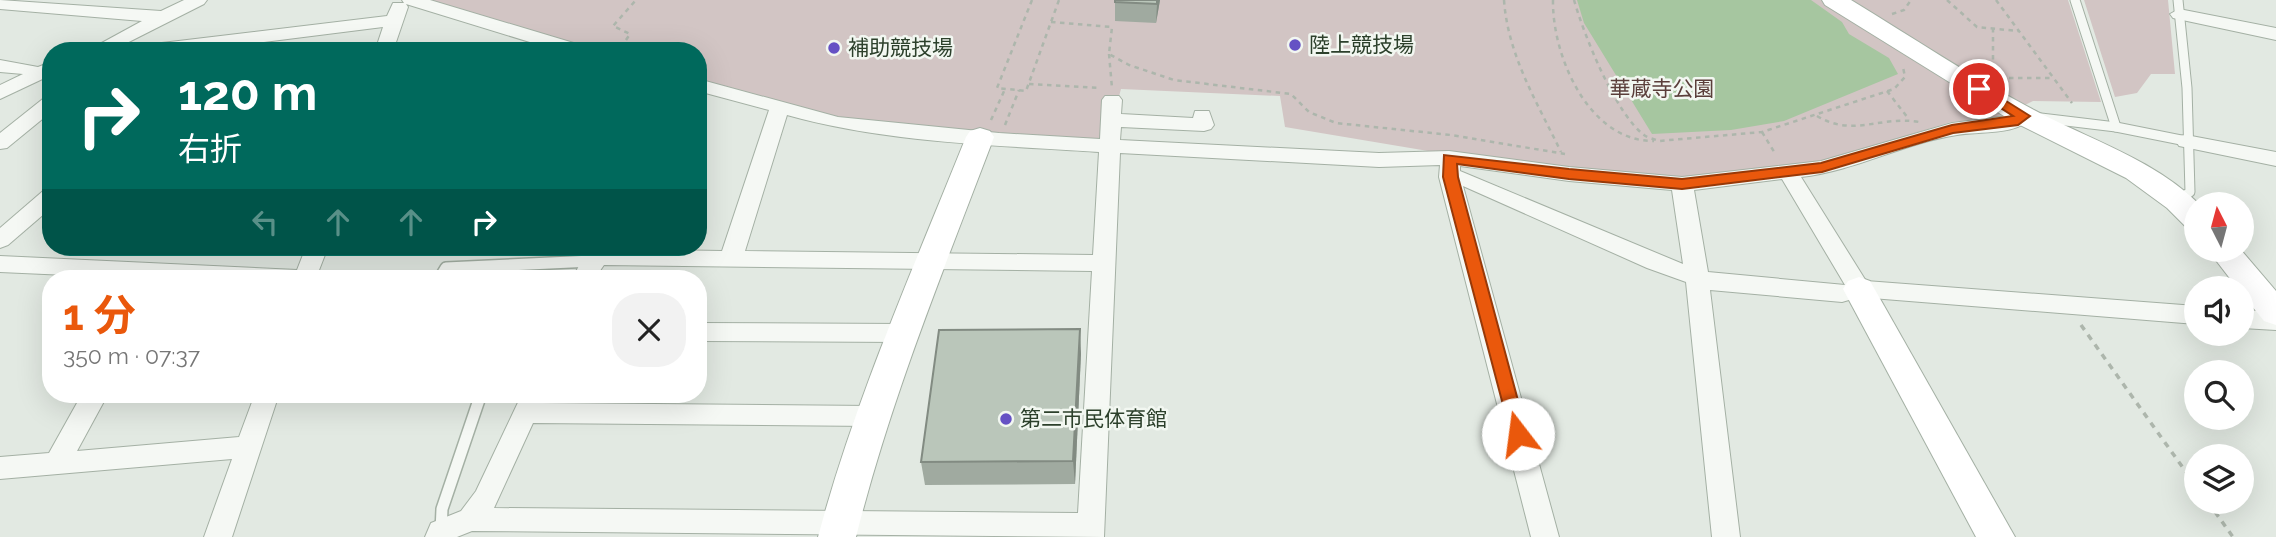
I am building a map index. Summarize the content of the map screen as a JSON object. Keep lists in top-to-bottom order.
{
  "parks": ["華蔵寺公園"],
  "places": ["陸上競技場", "補助競技場", "第二市民体育館"],
  "north": "top",
  "page": {
    "turn": ["120 m", "右折"],
    "heading": ["1 分", "350 m · 07:37"]
  }
}
